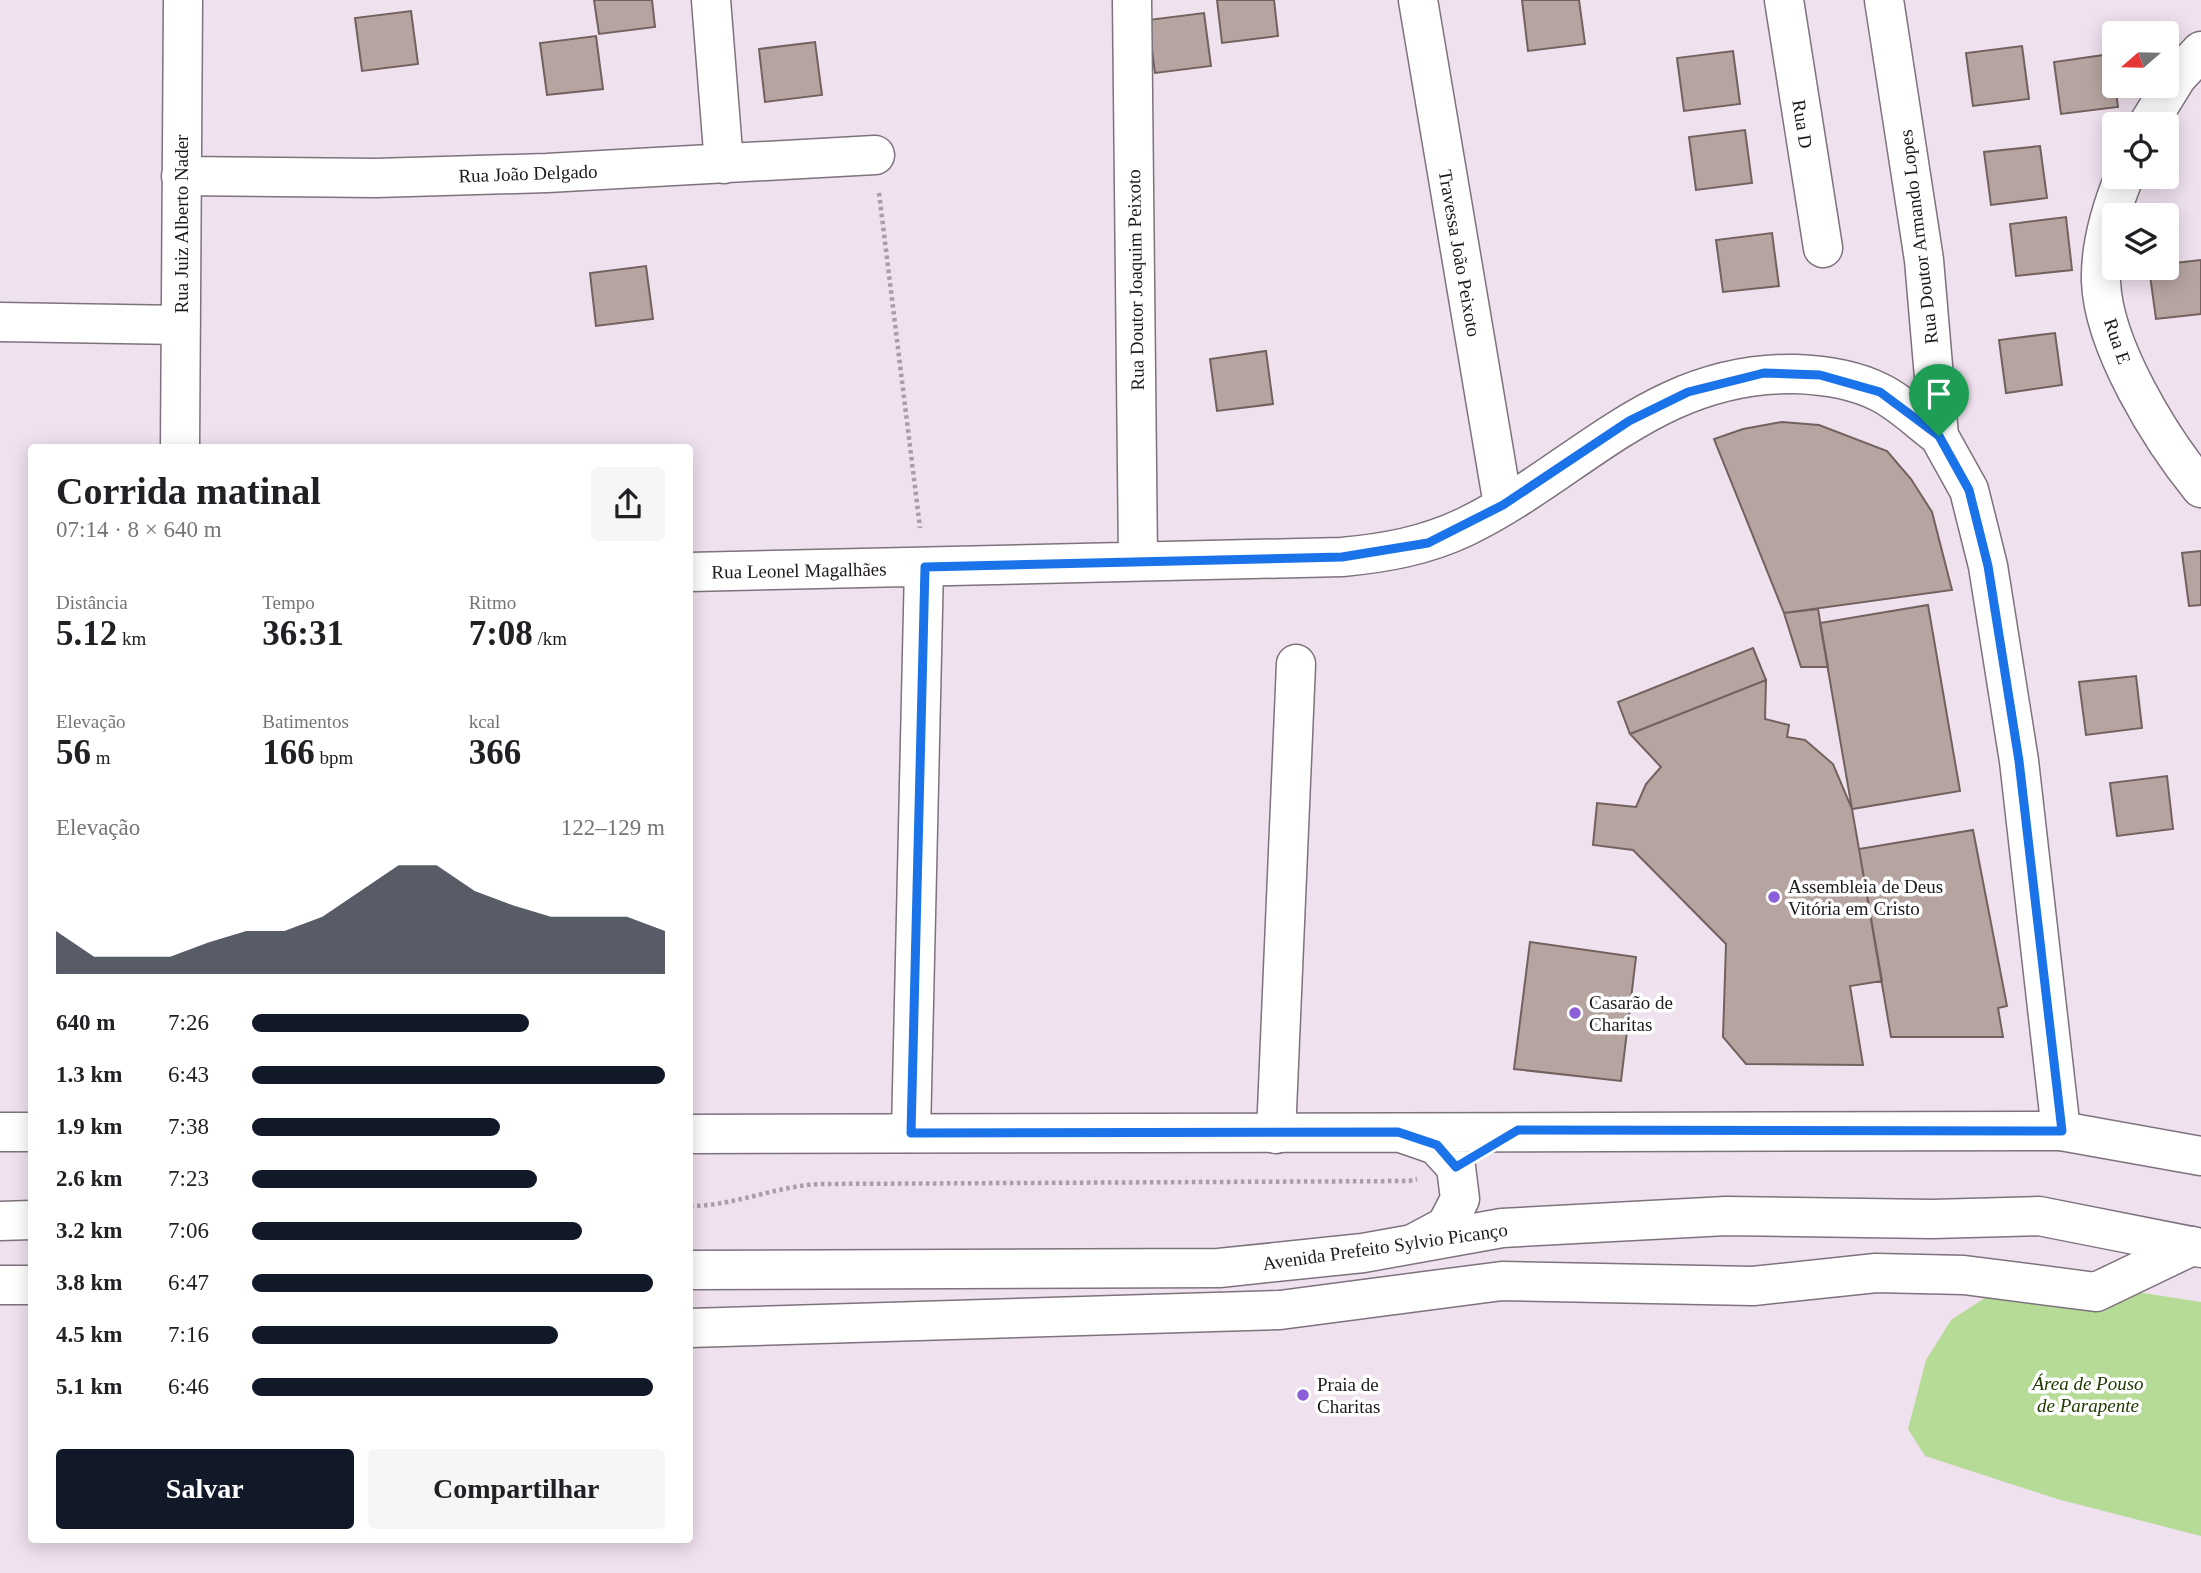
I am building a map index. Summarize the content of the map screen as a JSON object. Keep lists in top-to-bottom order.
{
  "streets": {
    "street": [
      "Rua D",
      "Rua João Delgado",
      "Rua Juiz Alberto Nader",
      "Rua Doutor Armando Lopes",
      "Travessa João Peixoto",
      "Rua Doutor Joaquim Peixoto",
      "Rua E",
      "Rua Leonel Magalhães",
      "Avenida Prefeito Sylvio Picanço"
    ]
  },
  "crossings": [
    ["Rua João Delgado", "Rua Juiz Alberto Nader"],
    ["Rua Doutor Armando Lopes", "Rua Leonel Magalhães"],
    ["Travessa João Peixoto", "Rua Leonel Magalhães"],
    ["Rua Doutor Joaquim Peixoto", "Rua Leonel Magalhães"]
  ],
  "parks": ["Área de Pouso de Parapente"],
  "places": ["Assembleia de Deus Vitória em Cristo", "Casarão de Charitas", "Praia de Charitas"],
  "north": "left",
  "page": {
    "heading": ["Corrida matinal", "07:14 · 8 × 640 m"],
    "stats": [
      ["Distância", "5.12 km"],
      ["Tempo", "36:31"],
      ["Ritmo", "7:08 /km"],
      ["Elevação", "56 m"],
      ["Batimentos", "166 bpm"],
      ["kcal", "366"]
    ],
    "chart": ["Elevação", "122–129 m"],
    "list": [
      {
        "name": "640 m",
        "note": "7:26"
      },
      {
        "name": "1.3 km",
        "note": "6:43"
      },
      {
        "name": "1.9 km",
        "note": "7:38"
      },
      {
        "name": "2.6 km",
        "note": "7:23"
      },
      {
        "name": "3.2 km",
        "note": "7:06"
      },
      {
        "name": "3.8 km",
        "note": "6:47"
      },
      {
        "name": "4.5 km",
        "note": "7:16"
      },
      {
        "name": "5.1 km",
        "note": "6:46"
      }
    ],
    "buttons": ["Salvar", "Compartilhar"]
  }
}
